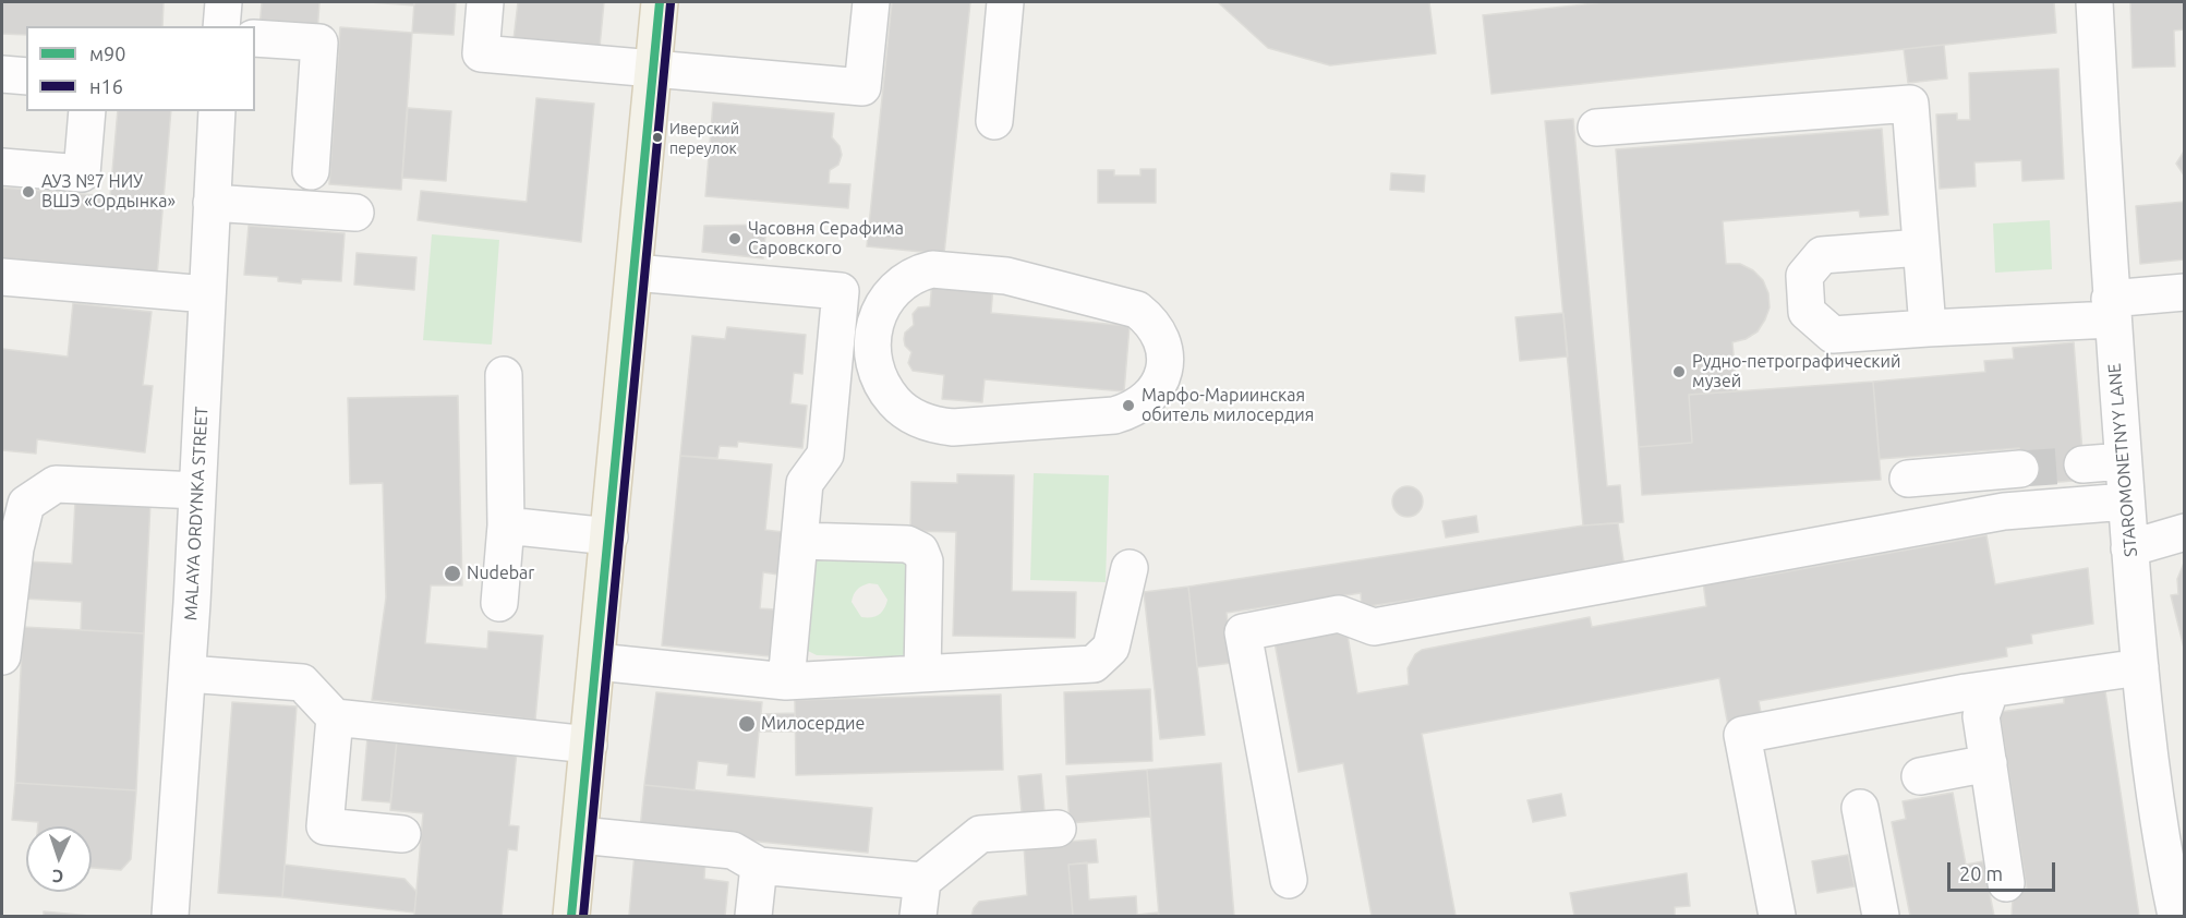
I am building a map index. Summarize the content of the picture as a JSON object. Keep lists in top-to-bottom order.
{
  "streets": {
    "street": ["STAROMONETNYY LANE", "MALAYA ORDYNKA STREET"]
  },
  "places": [
    "Иверский переулок",
    "АУЗ №7 НИУ ВШЭ «Ордынка»",
    "Часовня Серафима Саровского",
    "Рудно-петрографический музей",
    "Марфо-Мариинская обитель милосердия",
    "Nudebar",
    "Милосердие"
  ],
  "lines": ["transit line м90", "transit line н16"],
  "legend": ["м90", "н16"],
  "scale_bar": "20 m",
  "north": "bottom"
}
